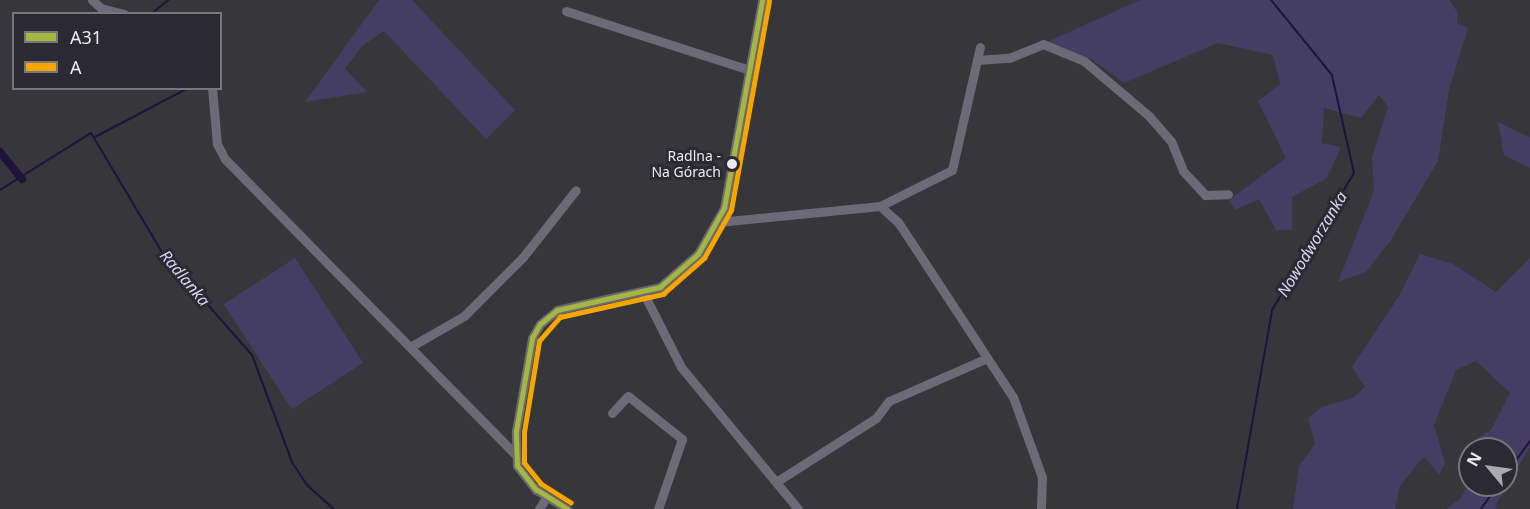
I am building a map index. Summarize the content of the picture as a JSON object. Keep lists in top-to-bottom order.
{
  "water": ["Nowodworzanka", "Radlanka"],
  "places": ["Radlna - Na Górach"],
  "lines": ["transit line A31", "transit line A"],
  "legend": ["A31", "A"],
  "north": "top left"
}
